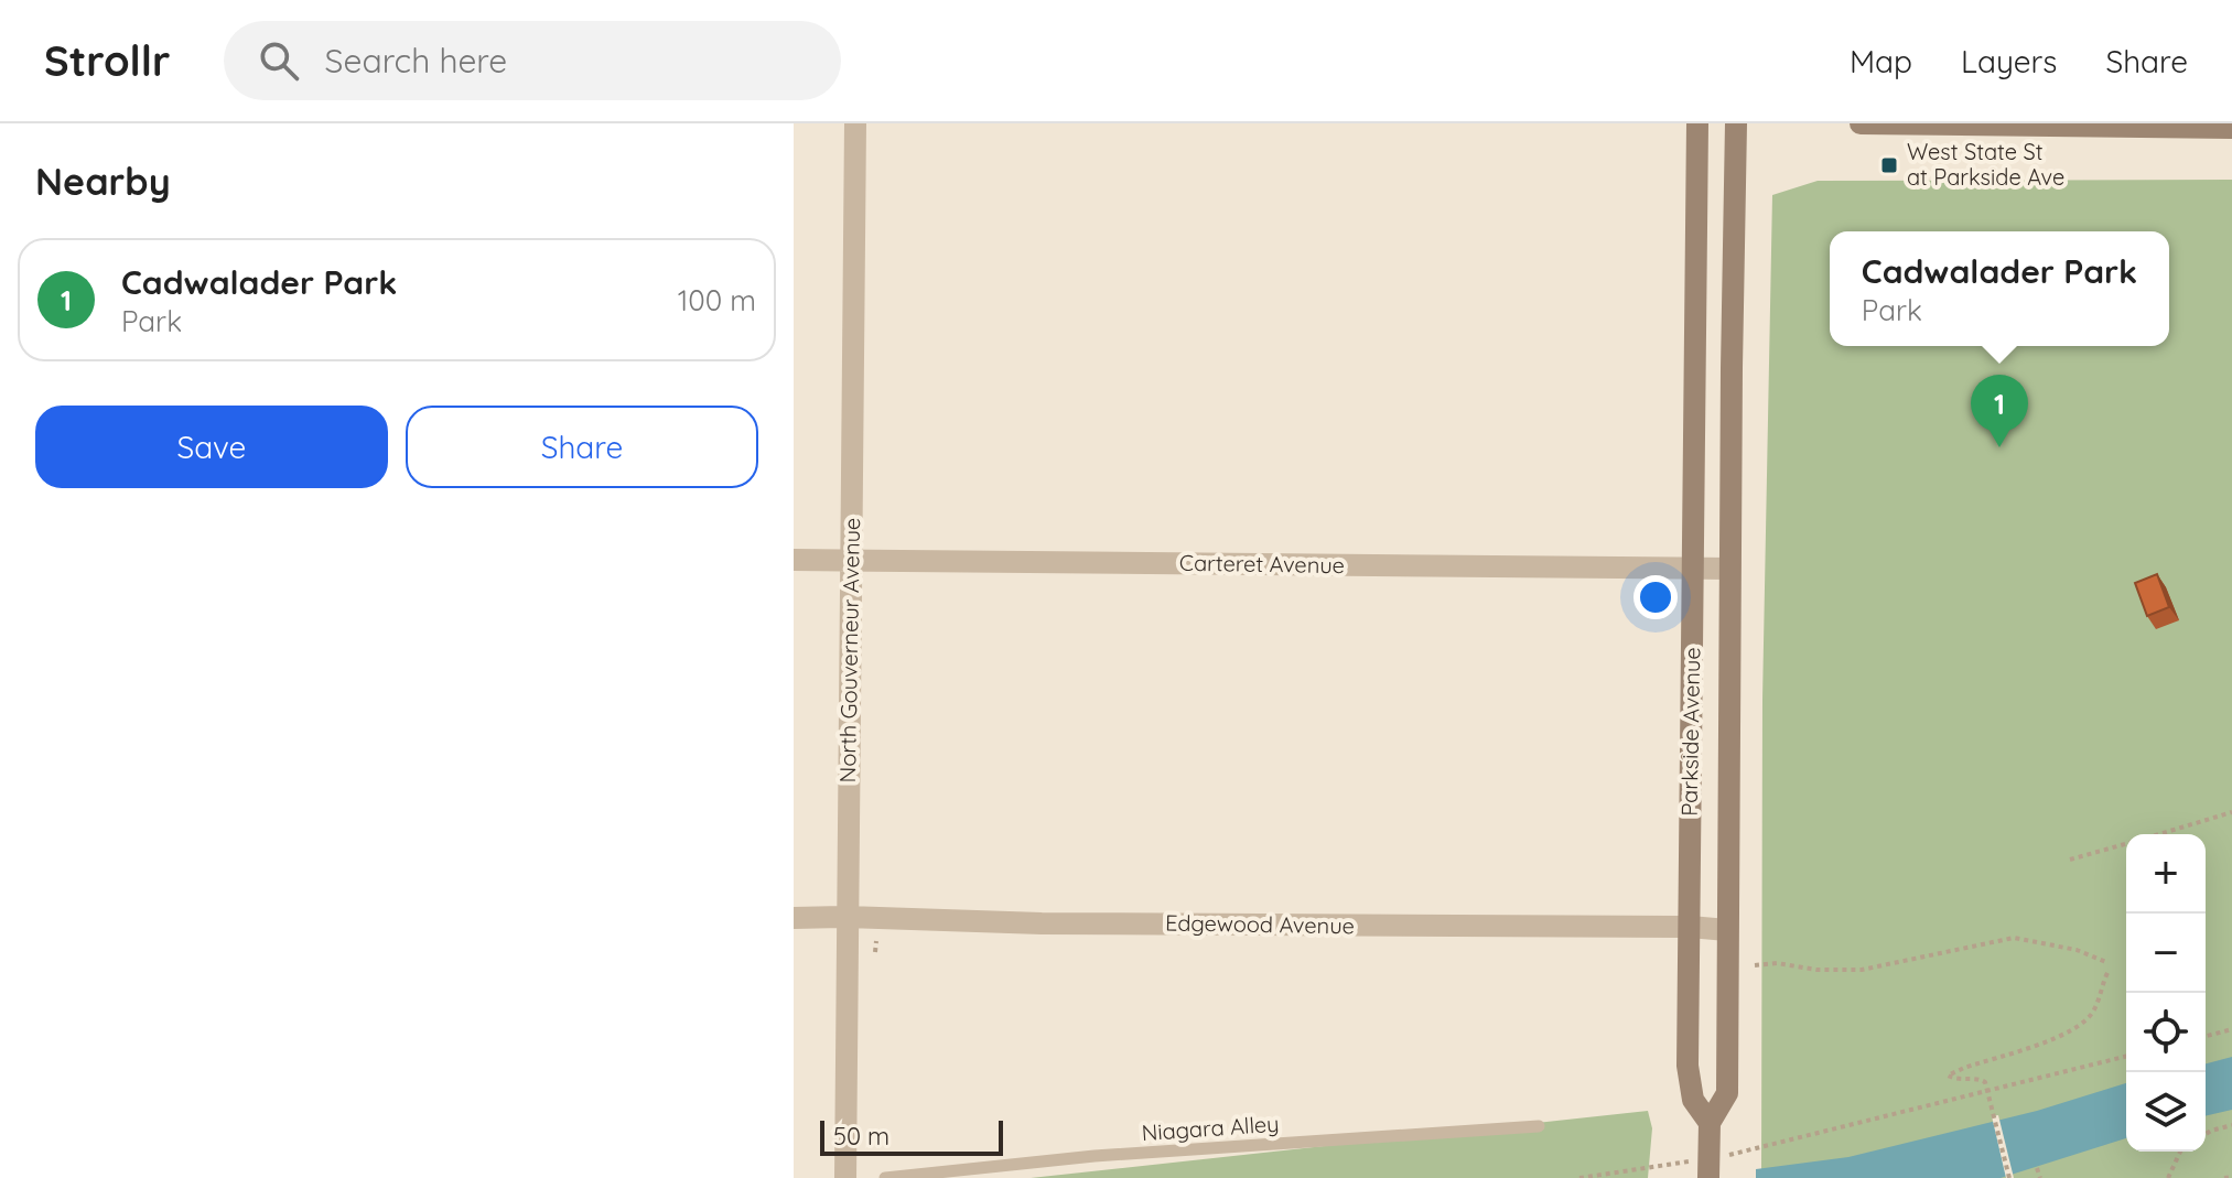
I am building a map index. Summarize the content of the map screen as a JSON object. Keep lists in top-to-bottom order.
{
  "streets": {
    "main road": ["Parkside Avenue"],
    "street": ["Carteret Avenue", "North Gouverneur Avenue", "Edgewood Avenue"],
    "lane": ["Niagara Alley"]
  },
  "crossings": [
    ["Carteret Avenue", "North Gouverneur Avenue"],
    ["Carteret Avenue", "Parkside Avenue"],
    ["North Gouverneur Avenue", "Edgewood Avenue"],
    ["Parkside Avenue", "Edgewood Avenue"]
  ],
  "places": {
    "transit": ["West State St at Parkside Ave"]
  },
  "scale_bar": "50 m",
  "page": {
    "header": "Strollr",
    "search": "Search here",
    "nav": ["Map", "Layers", "Share"],
    "heading": "Nearby",
    "popup": ["Cadwalader Park", "Park"],
    "list": [
      {
        "mark": "1",
        "name": "Cadwalader Park",
        "note": "Park",
        "value": "100 m"
      }
    ],
    "pins": "1",
    "buttons": ["Save", "Share"],
    "map_buttons": ["+", "−"],
    "scale": "50 m"
  }
}
